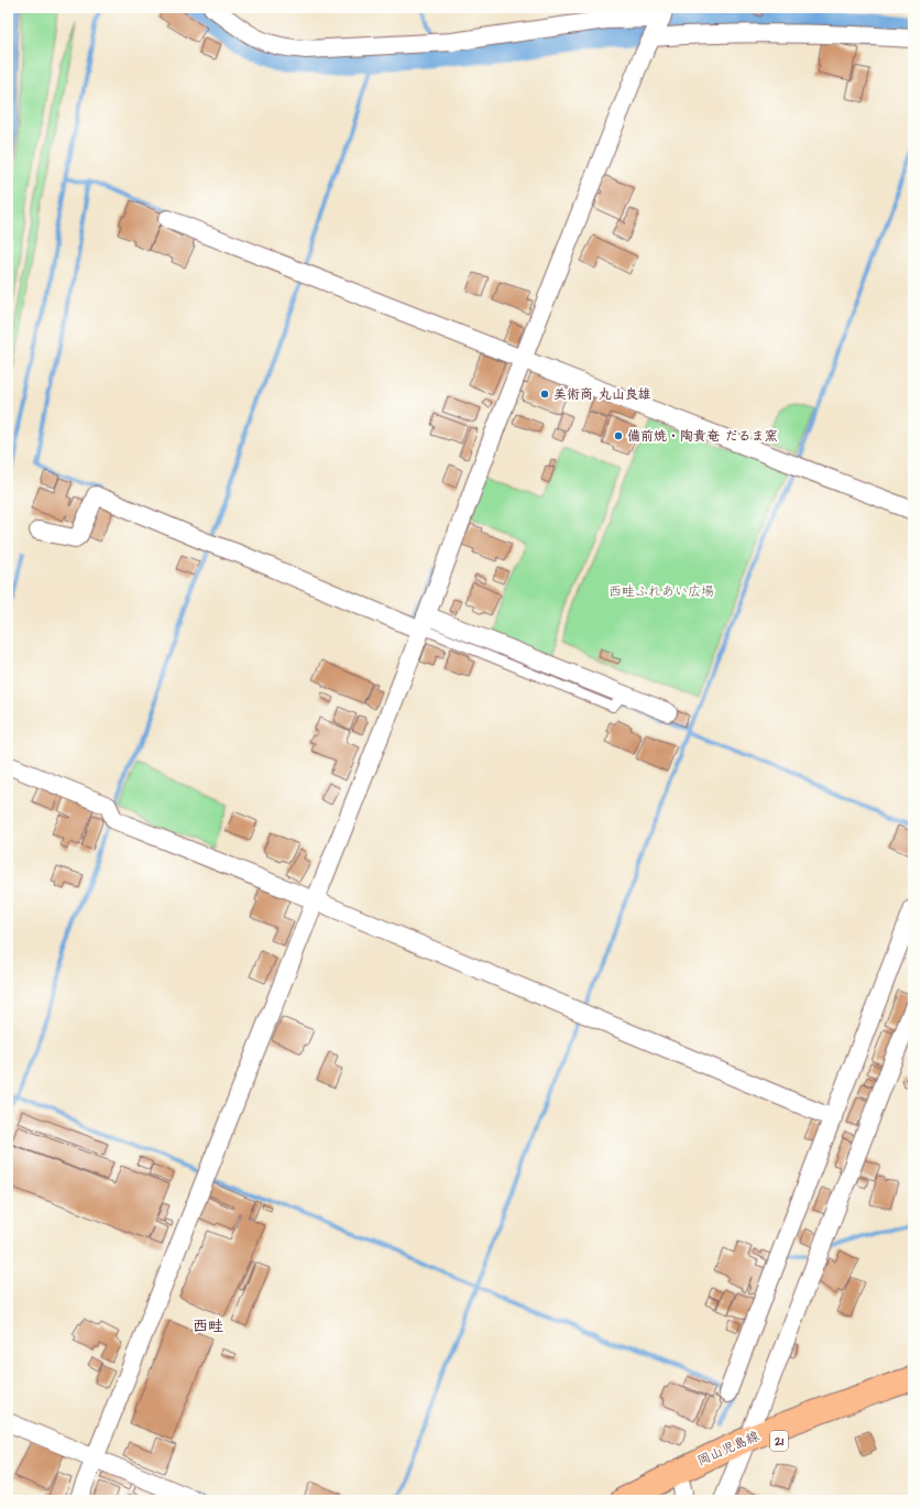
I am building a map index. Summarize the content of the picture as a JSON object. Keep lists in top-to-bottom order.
{
  "streets": {
    "main road": ["21", "岡山児島線"]
  },
  "districts": ["西畦"],
  "parks": ["西畦ふれあい広場"],
  "places": ["美術商 丸山良雄", "備前焼・陶貴奄 だるま窯"]
}
